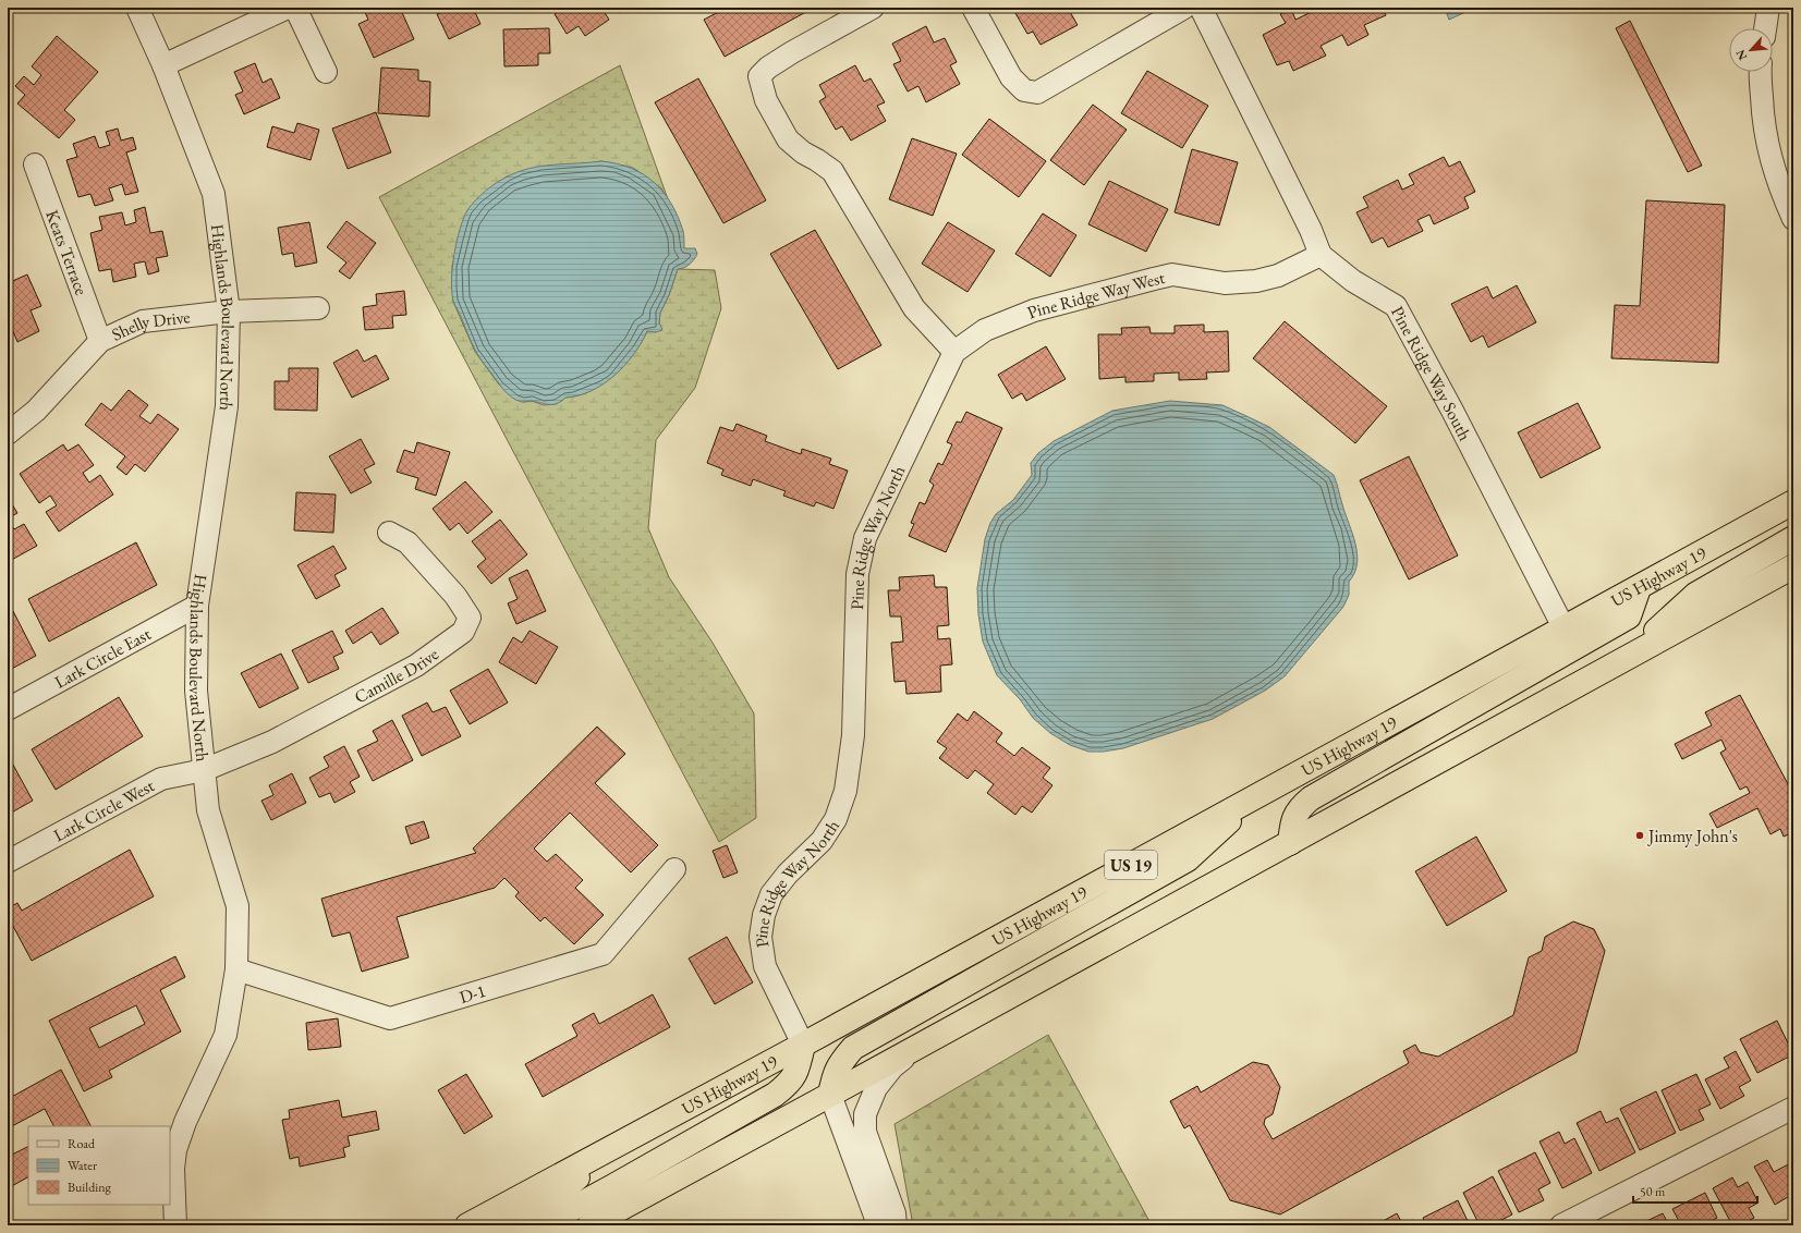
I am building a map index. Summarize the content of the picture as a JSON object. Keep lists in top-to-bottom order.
{
  "streets": {
    "highway": ["US Highway 19", "US 19"],
    "street": [
      "Keats Terrace",
      "Pine Ridge Way West",
      "Highlands Boulevard North",
      "Shelly Drive",
      "Pine Ridge Way South",
      "Pine Ridge Way North",
      "Lark Circle East",
      "Camille Drive",
      "Lark Circle West",
      "D-1"
    ]
  },
  "crossings": [
    ["Keats Terrace", "Shelly Drive"],
    ["Pine Ridge Way West", "Pine Ridge Way South"],
    ["Pine Ridge Way West", "Pine Ridge Way North"],
    ["Highlands Boulevard North", "Shelly Drive"],
    ["Highlands Boulevard North", "Lark Circle East"],
    ["Highlands Boulevard North", "Camille Drive"],
    ["Highlands Boulevard North", "Lark Circle West"],
    ["Highlands Boulevard North", "D-1"],
    ["Pine Ridge Way South", "US Highway 19"],
    ["Pine Ridge Way North", "US Highway 19"],
    ["Camille Drive", "Lark Circle West"]
  ],
  "places": ["Jimmy John's"],
  "legend": ["Road", "Water", "Building"],
  "scale_bar": "50 m",
  "north": "bottom left"
}
